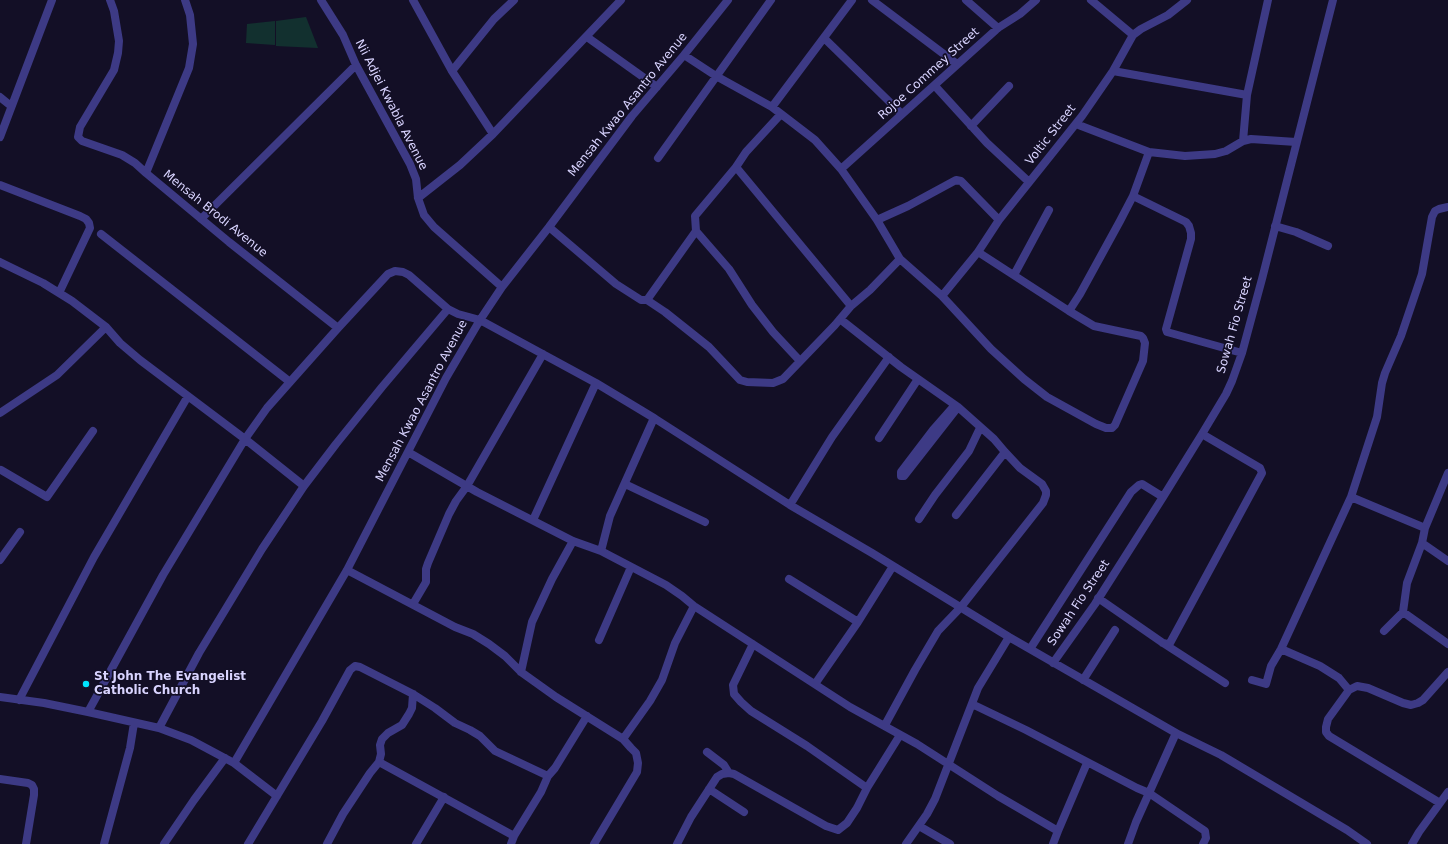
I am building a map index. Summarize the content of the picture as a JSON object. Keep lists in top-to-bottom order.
{
  "streets": {
    "street": [
      "Rojoe Commey Street",
      "Nii Adjei Kwabla Avenue",
      "Mensah Kwao Asantro Avenue",
      "Voltic Street",
      "Mensah Brodi Avenue",
      "Sowah Fio Street"
    ]
  },
  "crossings": [
    ["Nii Adjei Kwabla Avenue", "Mensah Kwao Asantro Avenue"]
  ],
  "places": ["St John The Evangelist Catholic Church"]
}
